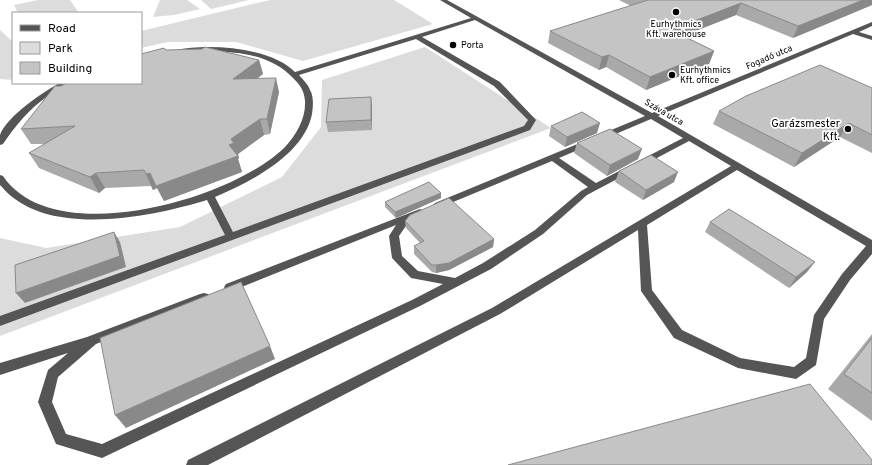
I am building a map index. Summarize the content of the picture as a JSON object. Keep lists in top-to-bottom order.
{
  "streets": {
    "street": ["Fogadó utca", "Száva utca"]
  },
  "crossings": [
    ["Fogadó utca", "Száva utca"]
  ],
  "places": [
    "Eurhythmics Kft. warehouse",
    "Porta",
    "Eurhythmics Kft. office",
    "Garázsmester Kft."
  ],
  "legend": ["Road", "Park", "Building"]
}
